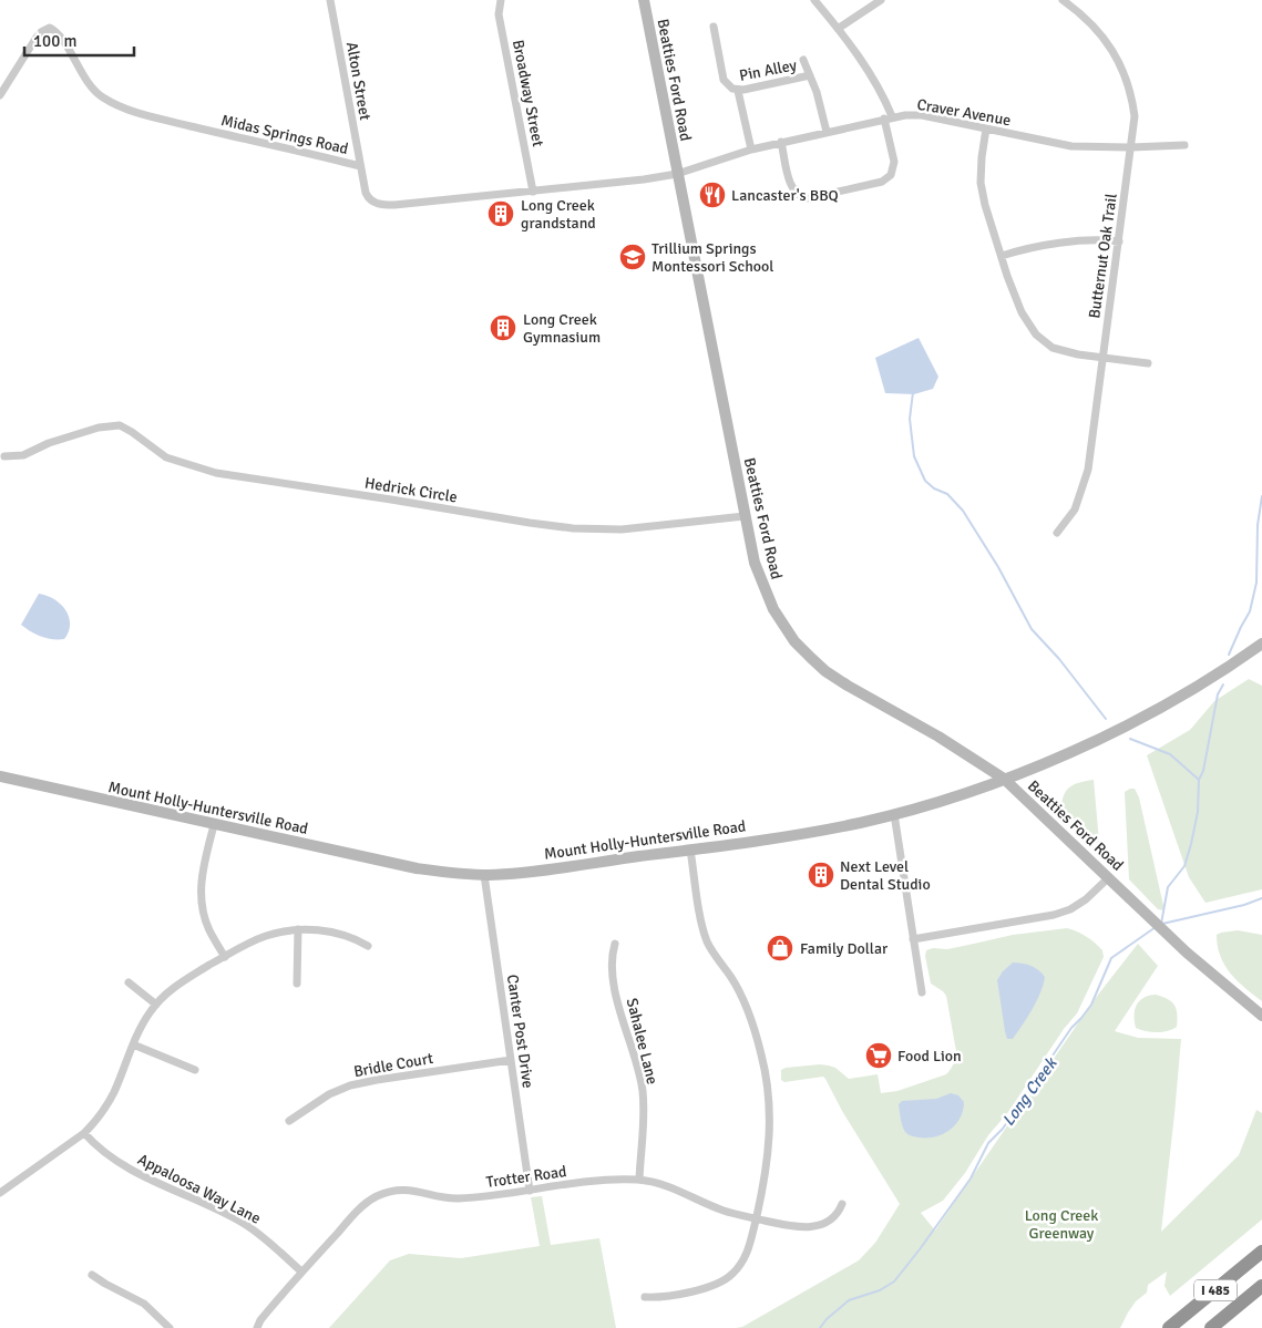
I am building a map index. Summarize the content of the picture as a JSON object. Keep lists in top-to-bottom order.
{
  "streets": {
    "highway": ["I 485"],
    "main road": ["Beatties Ford Road", "Mount Holly-Huntersville Road"],
    "street": [
      "Pin Alley",
      "Alton Street",
      "Broadway Street",
      "Craver Avenue",
      "Midas Springs Road",
      "Butternut Oak Trail",
      "Hedrick Circle",
      "Canter Post Drive",
      "Sahalee Lane",
      "Bridle Court",
      "Trotter Road",
      "Appaloosa Way Lane"
    ]
  },
  "crossings": [
    ["Beatties Ford Road", "Craver Avenue"],
    ["Beatties Ford Road", "Midas Springs Road"],
    ["Beatties Ford Road", "Hedrick Circle"],
    ["Beatties Ford Road", "Mount Holly-Huntersville Road"],
    ["Alton Street", "Midas Springs Road"],
    ["Broadway Street", "Midas Springs Road"],
    ["Craver Avenue", "Midas Springs Road"],
    ["Craver Avenue", "Butternut Oak Trail"],
    ["Mount Holly-Huntersville Road", "Canter Post Drive"],
    ["Canter Post Drive", "Bridle Court"],
    ["Canter Post Drive", "Trotter Road"],
    ["Sahalee Lane", "Trotter Road"],
    ["Trotter Road", "Appaloosa Way Lane"]
  ],
  "water": ["Long Creek"],
  "parks": ["Long Creek Greenway"],
  "places": {
    "restaurant": ["Lancaster's BBQ"],
    "building": ["Long Creek grandstand", "Long Creek Gymnasium", "Next Level Dental Studio"],
    "school or university": ["Trillium Springs Montessori School"],
    "shop": ["Family Dollar"],
    "supermarket": ["Food Lion"]
  },
  "scale_bar": "100 m"
}
